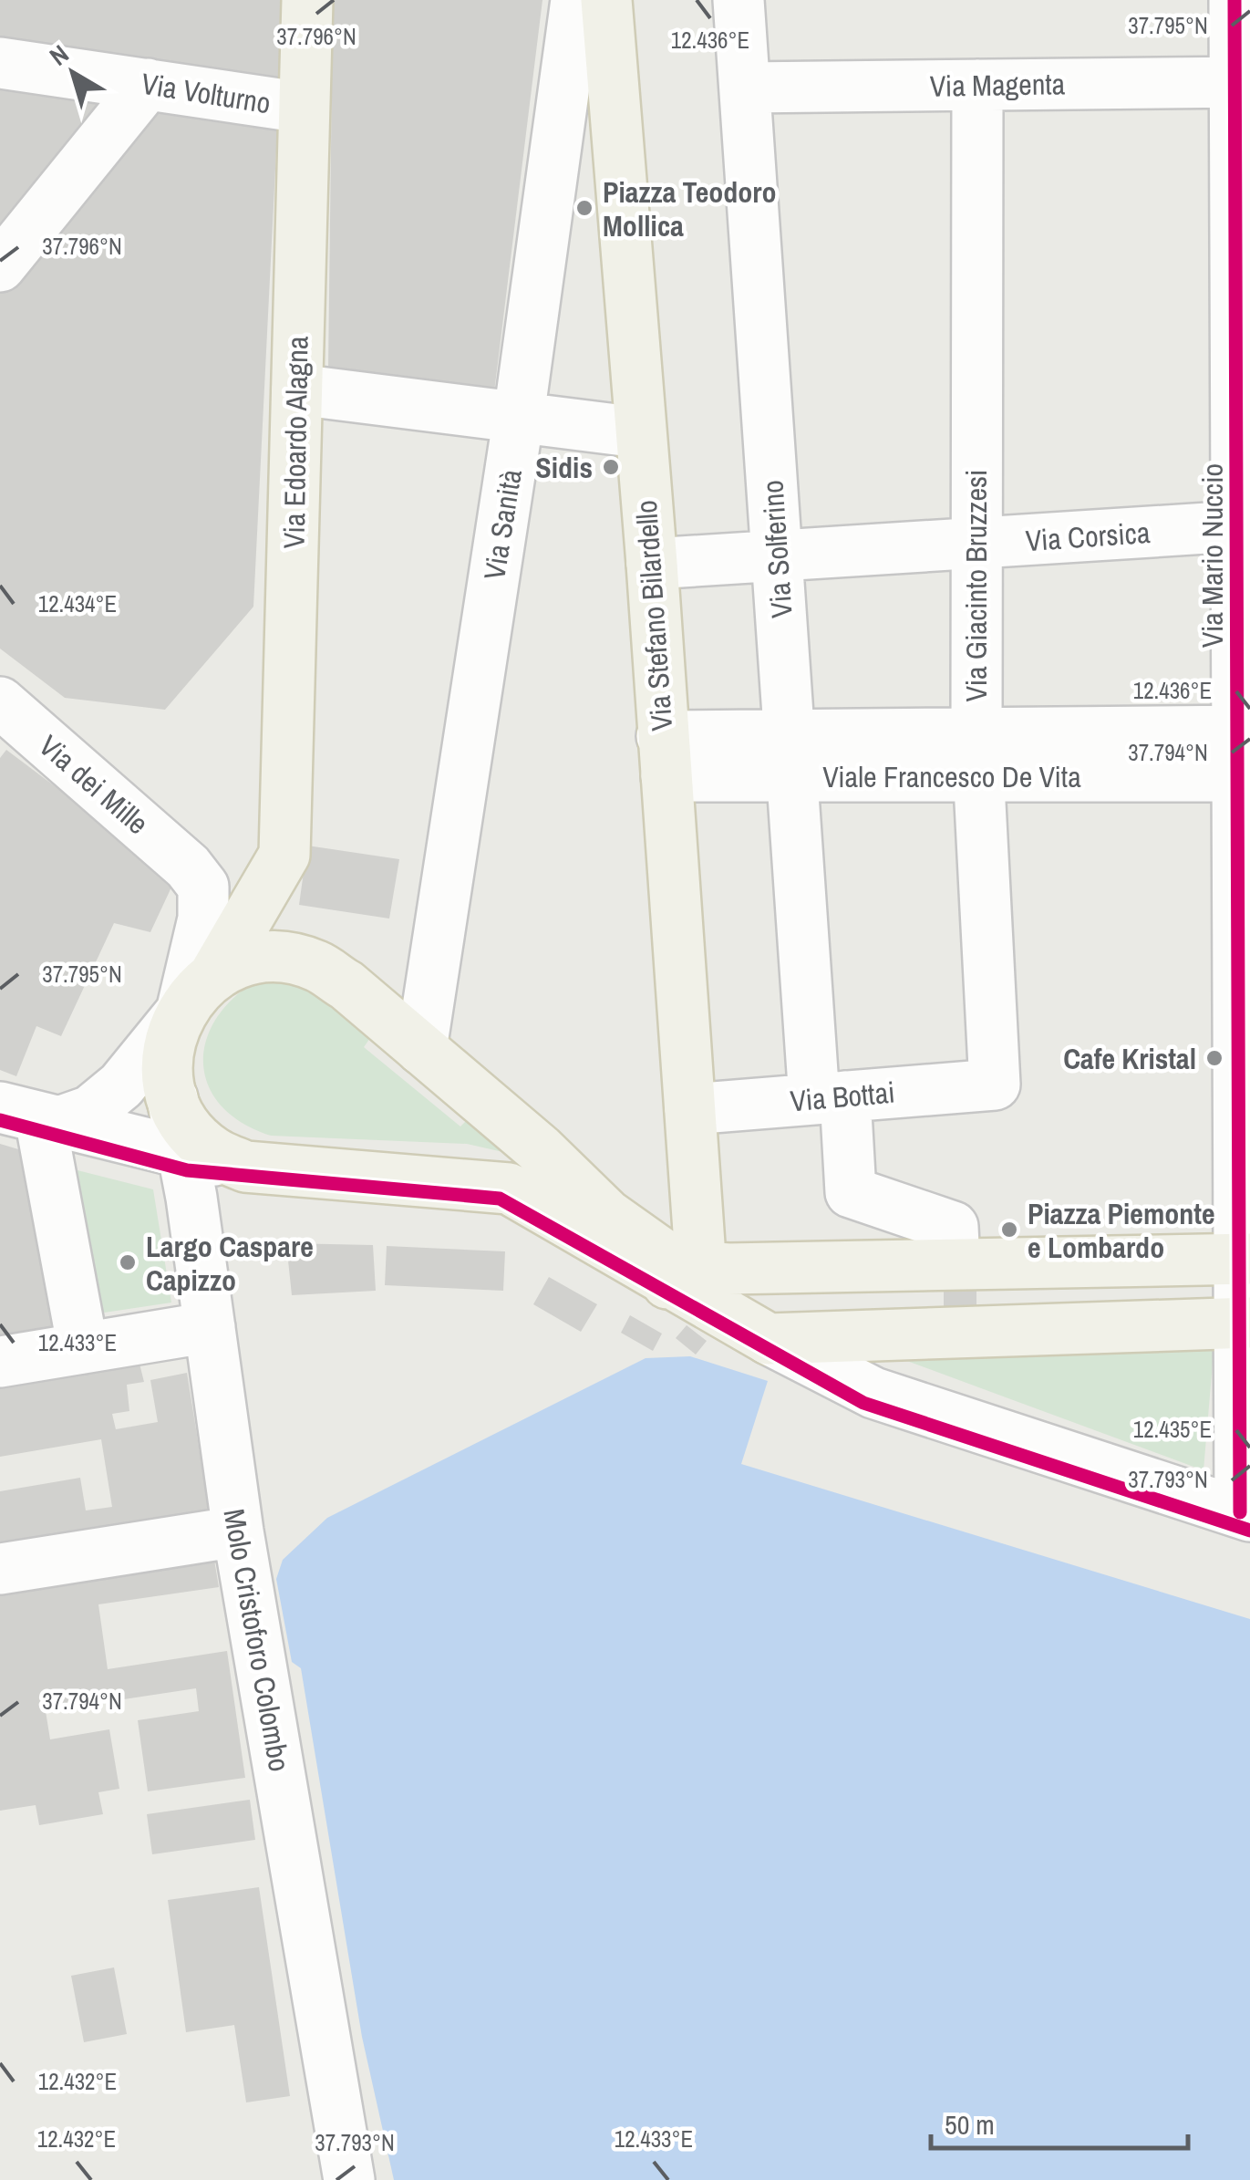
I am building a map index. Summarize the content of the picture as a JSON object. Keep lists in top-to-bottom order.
{
  "streets": {
    "main road": ["Via Edoardo Alagna", "Via Stefano Bilardello"],
    "street": [
      "Via Magenta",
      "Via Volturno",
      "Via Sanità",
      "Via Corsica",
      "Via Solferino",
      "Via Mario Nuccio",
      "Via Giacinto Bruzzesi",
      "Viale Francesco De Vita",
      "Via dei Mille",
      "Via Bottai",
      "Molo Cristoforo Colombo"
    ]
  },
  "crossings": [
    ["Via Magenta", "Via Solferino"],
    ["Via Magenta", "Via Mario Nuccio"],
    ["Via Magenta", "Via Giacinto Bruzzesi"],
    ["Via Volturno", "Via Edoardo Alagna"],
    ["Via Edoardo Alagna", "Via dei Mille"],
    ["Via Corsica", "Via Solferino"],
    ["Via Corsica", "Via Mario Nuccio"],
    ["Via Corsica", "Via Giacinto Bruzzesi"],
    ["Via Corsica", "Via Stefano Bilardello"],
    ["Via Solferino", "Viale Francesco De Vita"],
    ["Via Solferino", "Via Bottai"],
    ["Via Mario Nuccio", "Viale Francesco De Vita"],
    ["Via Giacinto Bruzzesi", "Viale Francesco De Vita"],
    ["Via Giacinto Bruzzesi", "Via Bottai"],
    ["Via Stefano Bilardello", "Viale Francesco De Vita"],
    ["Via Stefano Bilardello", "Via Bottai"]
  ],
  "places": [
    "Piazza Teodoro Mollica",
    "Sidis",
    "Cafe Kristal",
    "Piazza Piemonte e Lombardo",
    "Largo Caspare Capizzo"
  ],
  "scale_bar": "50 m",
  "north": "top left",
  "coordinates": [
    "37.795°N",
    "37.796°N",
    "12.436°E",
    "12.434°E",
    "37.794°N",
    "12.433°E",
    "12.435°E",
    "37.793°N",
    "12.432°E"
  ]
}
